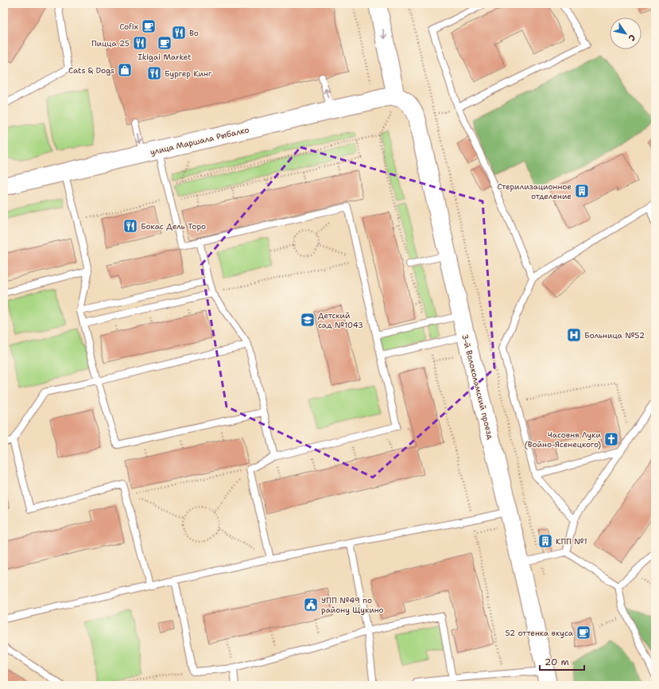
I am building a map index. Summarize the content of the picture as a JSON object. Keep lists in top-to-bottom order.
{
  "streets": {
    "street": ["улица Маршала Рыбалко", "3-й Волоколамский проезд"]
  },
  "crossings": [
    ["улица Маршала Рыбалко", "3-й Волоколамский проезд"]
  ],
  "places": {
    "cafe": ["Cofix", "Ikigai Market", "52 оттенка вкуса"],
    "restaurant": [
      "Bo",
      "Пицца 25",
      "Бургер Кинг",
      "Бокас Дель Торо"
    ],
    "shop": ["Cats & Dogs"],
    "building": ["Стерилизационное отделение", "КПП №1"],
    "school or university": ["Детский сад №1043"],
    "hospital": ["Больница №52"],
    "church": ["Часовня Луки (Войно-Ясенецкого)"],
    "public building": ["УПП №49 по району Щукино"]
  },
  "scale_bar": "20 m",
  "north": "bottom right"
}
